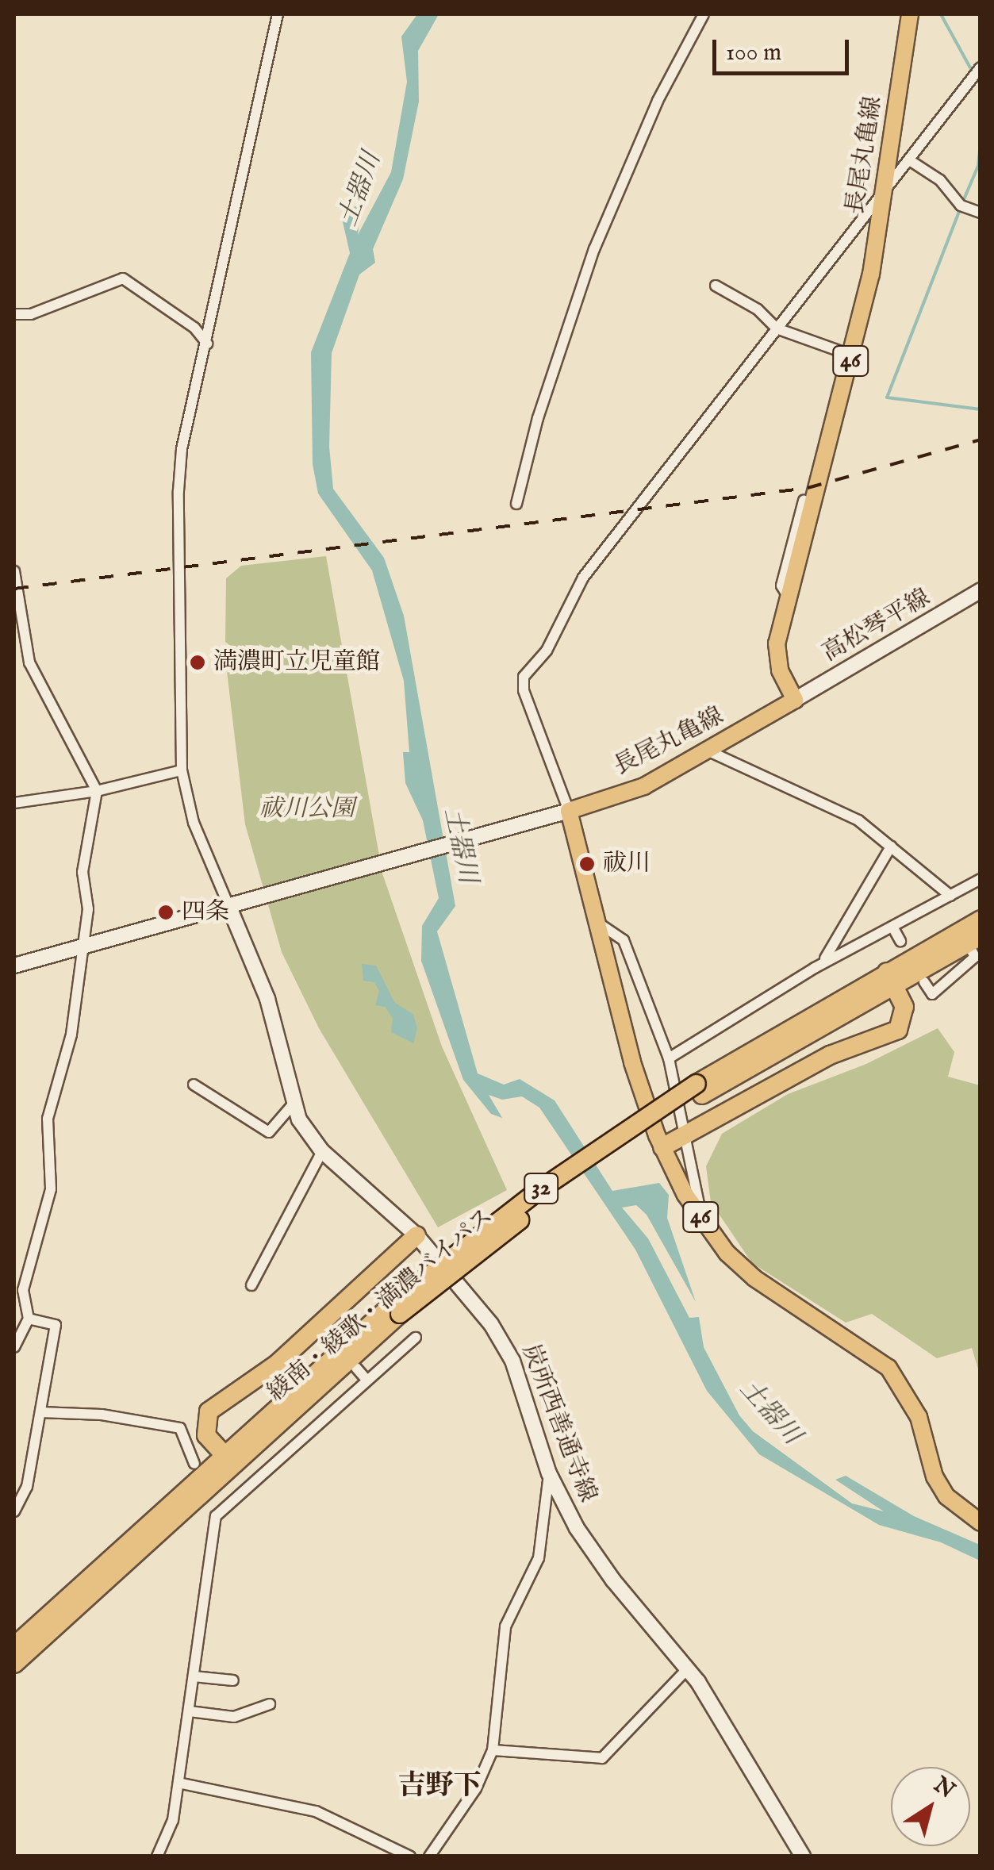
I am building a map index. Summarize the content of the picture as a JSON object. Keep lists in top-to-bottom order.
{
  "streets": {
    "highway": ["32", "綾南・綾歌・満濃バイパス"],
    "main road": [
      "長尾丸亀線",
      "46",
      "高松琴平線",
      "炭所西善通寺線"
    ]
  },
  "crossings": [
    ["長尾丸亀線", "46"],
    ["長尾丸亀線", "高松琴平線"]
  ],
  "districts": ["吉野下"],
  "water": ["土器川"],
  "parks": ["祓川公園"],
  "places": ["満濃町立児童館", "祓川", "四条"],
  "scale_bar": "100 m",
  "north": "top right"
}
